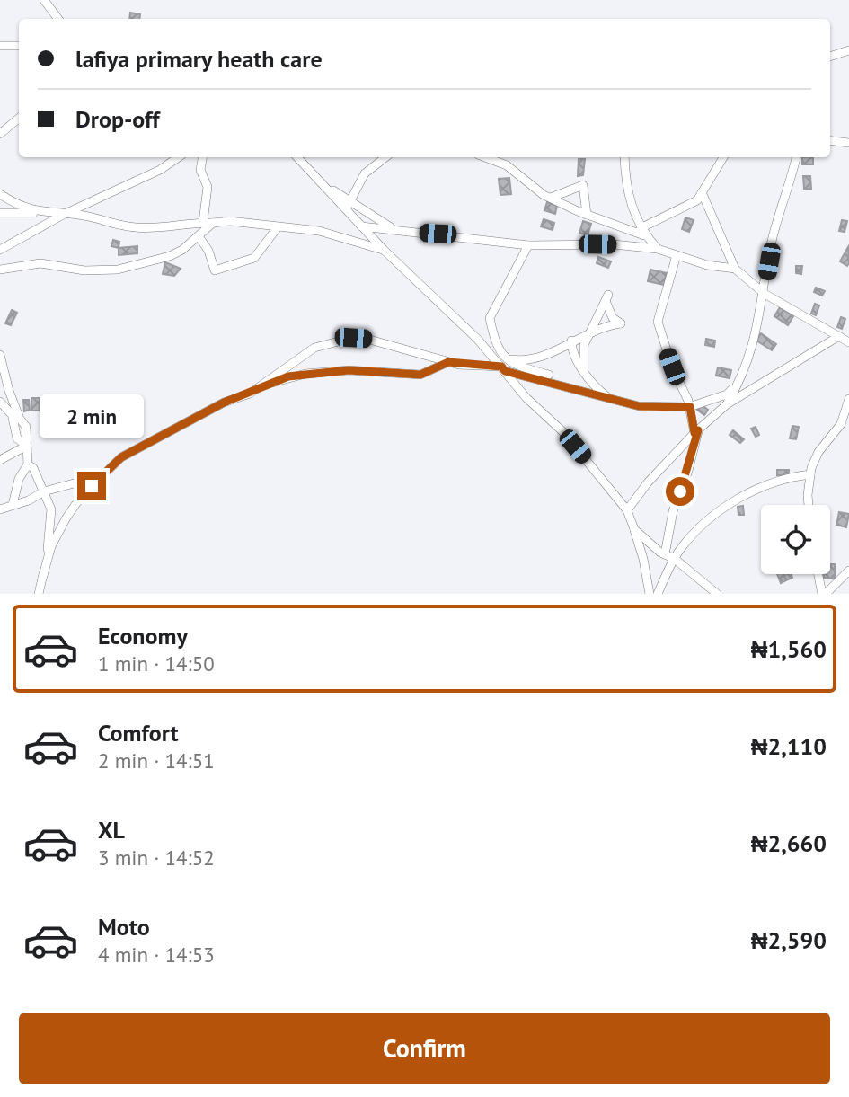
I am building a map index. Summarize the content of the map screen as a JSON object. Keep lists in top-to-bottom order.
{
  "page": {
    "banner": ["lafiya primary heath care", "Drop-off"],
    "bubble": "2 min",
    "list": [
      {
        "name": "Economy",
        "note": "1 min · 14:50",
        "value": "₦1,560"
      },
      {
        "name": "Comfort",
        "note": "2 min · 14:51",
        "value": "₦2,110"
      },
      {
        "name": "XL",
        "note": "3 min · 14:52",
        "value": "₦2,660"
      },
      {
        "name": "Moto",
        "note": "4 min · 14:53",
        "value": "₦2,590"
      }
    ],
    "buttons": "Confirm"
  }
}
